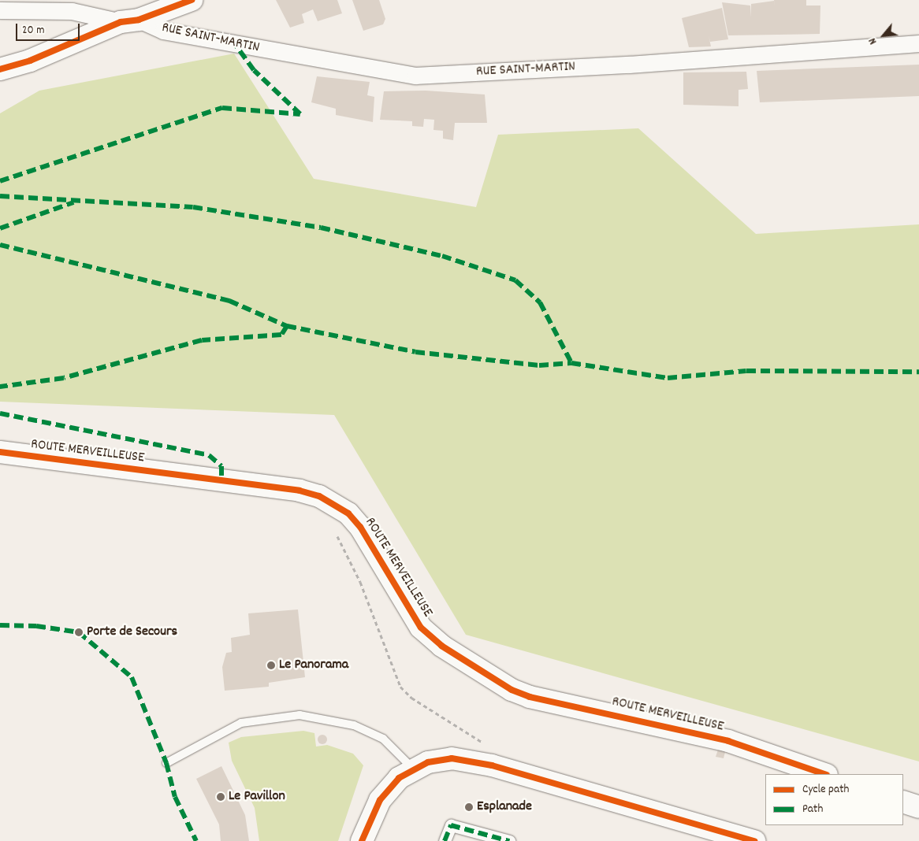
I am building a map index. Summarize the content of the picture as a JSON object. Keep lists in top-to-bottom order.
{
  "streets": {
    "main road": ["ROUTE MERVEILLEUSE"],
    "street": ["RUE SAINT-MARTIN"]
  },
  "places": [
    "Porte de Secours",
    "Le Panorama",
    "Le Pavillon",
    "Esplanade"
  ],
  "legend": ["Cycle path", "Path"],
  "scale_bar": "20 m",
  "north": "bottom left"
}
